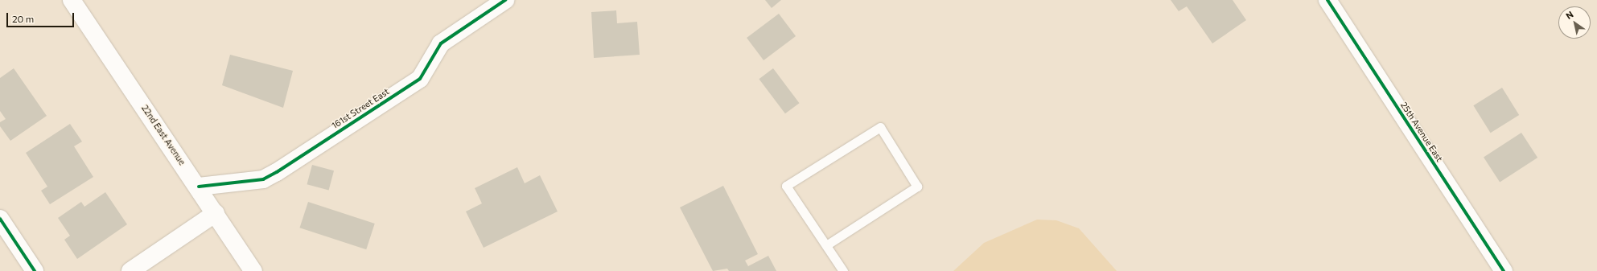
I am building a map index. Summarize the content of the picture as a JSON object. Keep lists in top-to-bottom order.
{
  "streets": {
    "street": ["161st Street East", "25th Avenue East", "22nd East Avenue"]
  },
  "crossings": [
    ["161st Street East", "22nd East Avenue"]
  ],
  "scale_bar": "20 m",
  "north": "top left"
}
